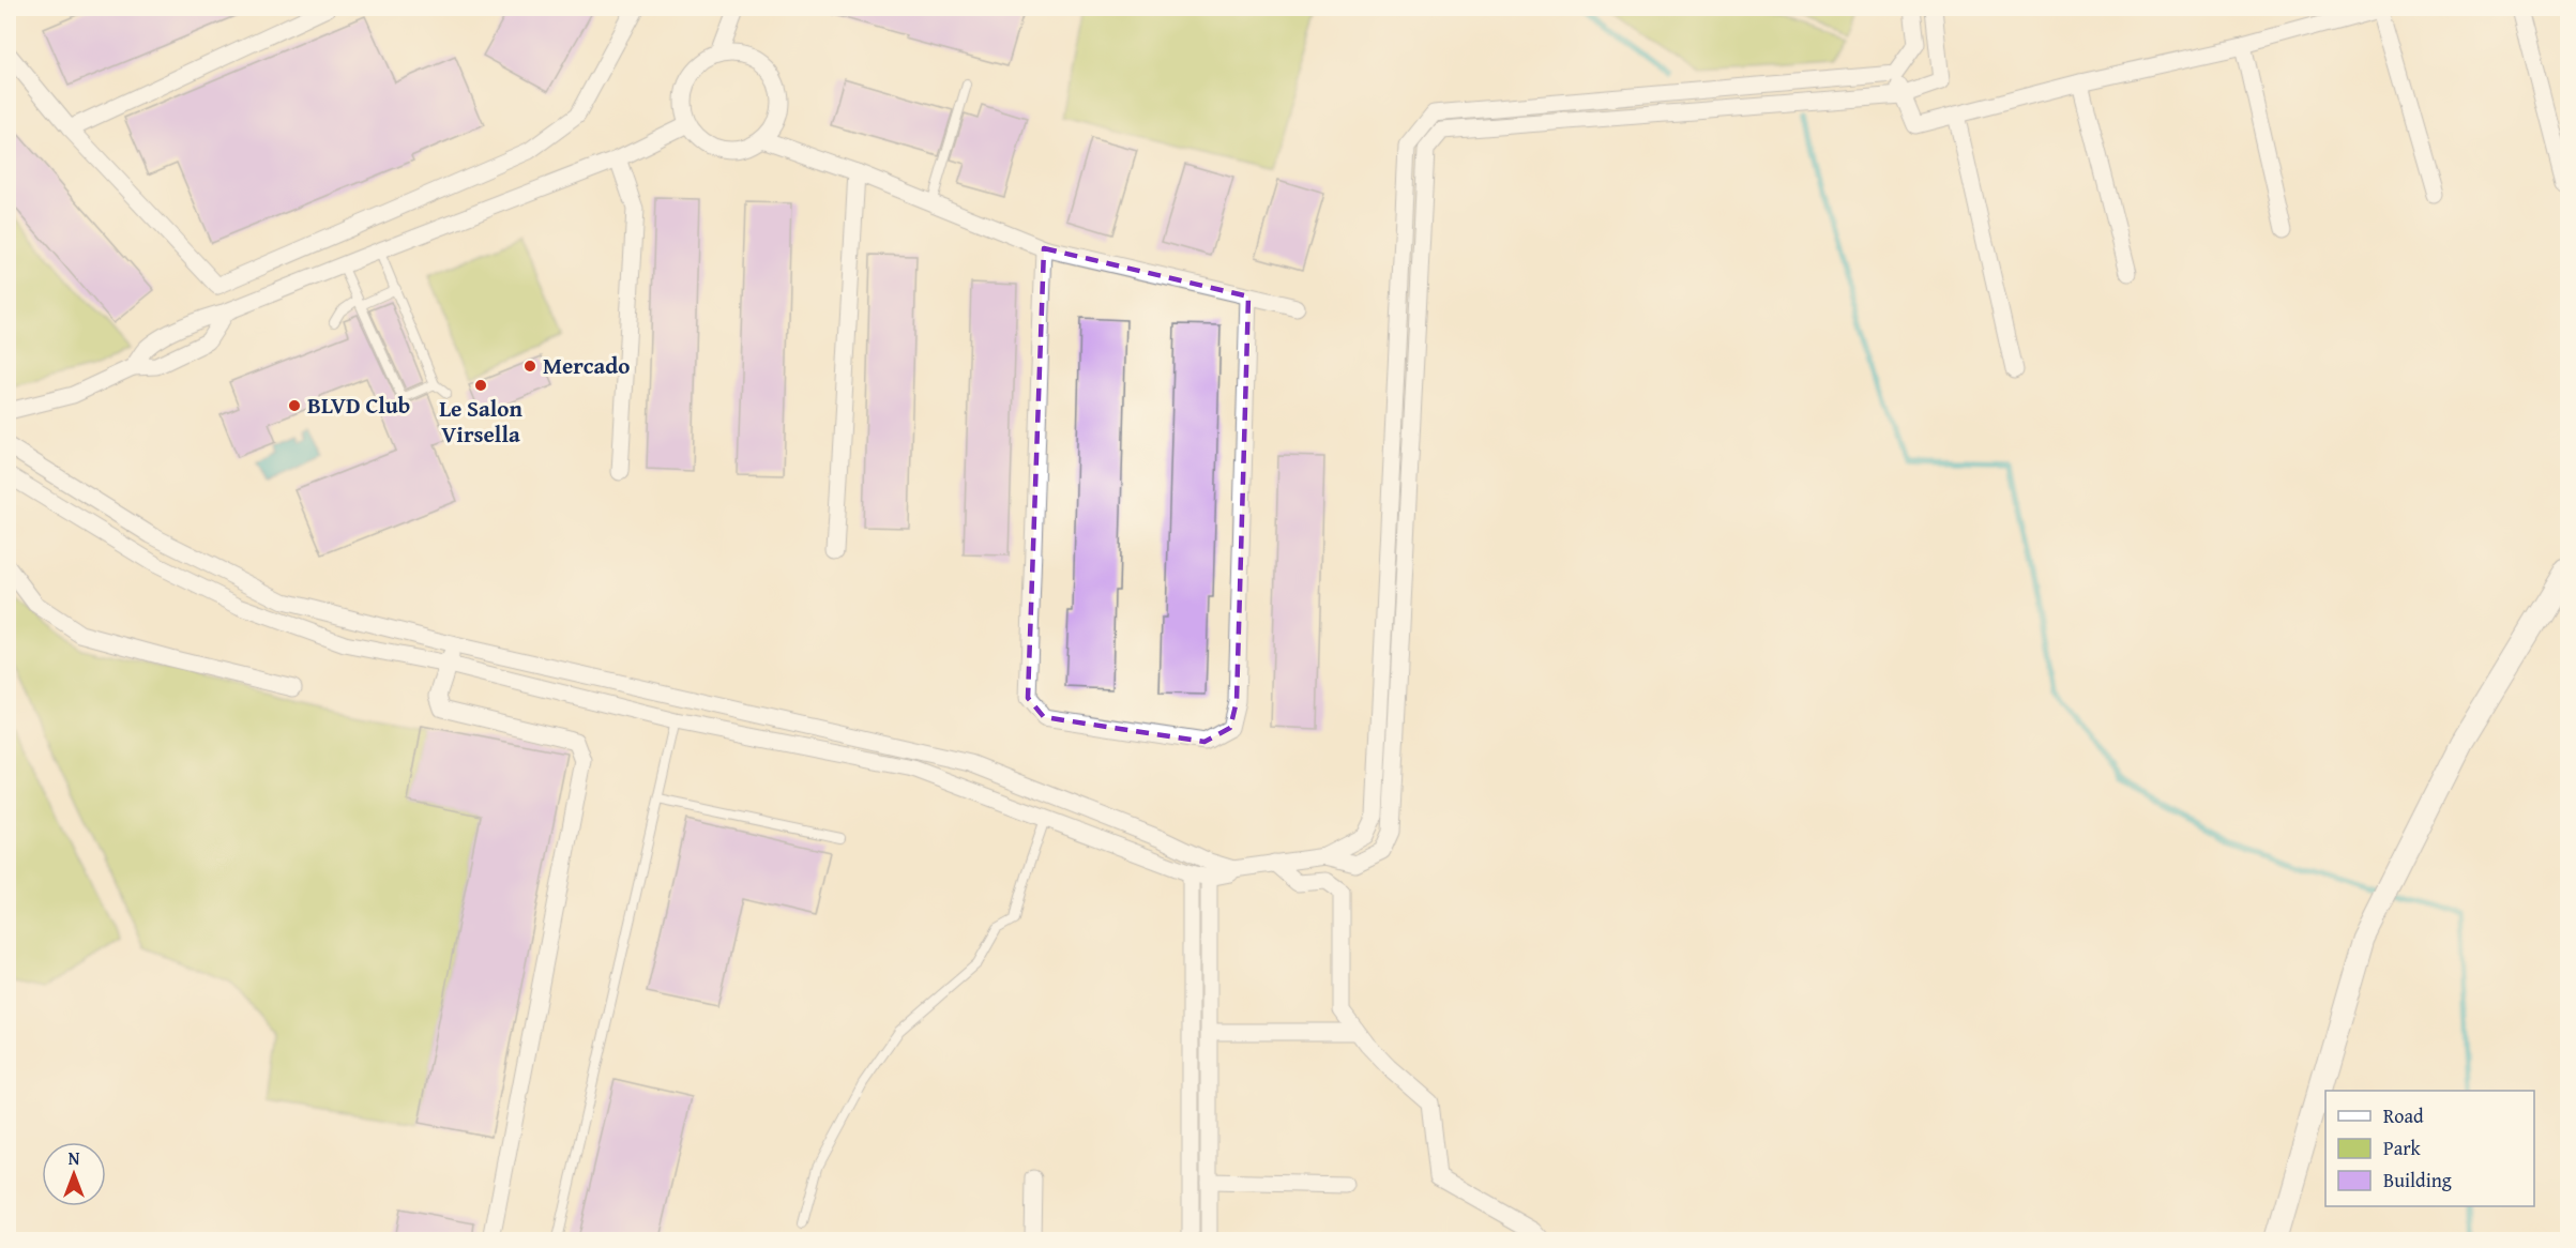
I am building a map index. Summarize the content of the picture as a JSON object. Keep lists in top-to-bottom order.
{
  "places": ["Mercado", "Le Salon Virsella", "BLVD Club"],
  "legend": ["Road", "Park", "Building"],
  "north": "top"
}
